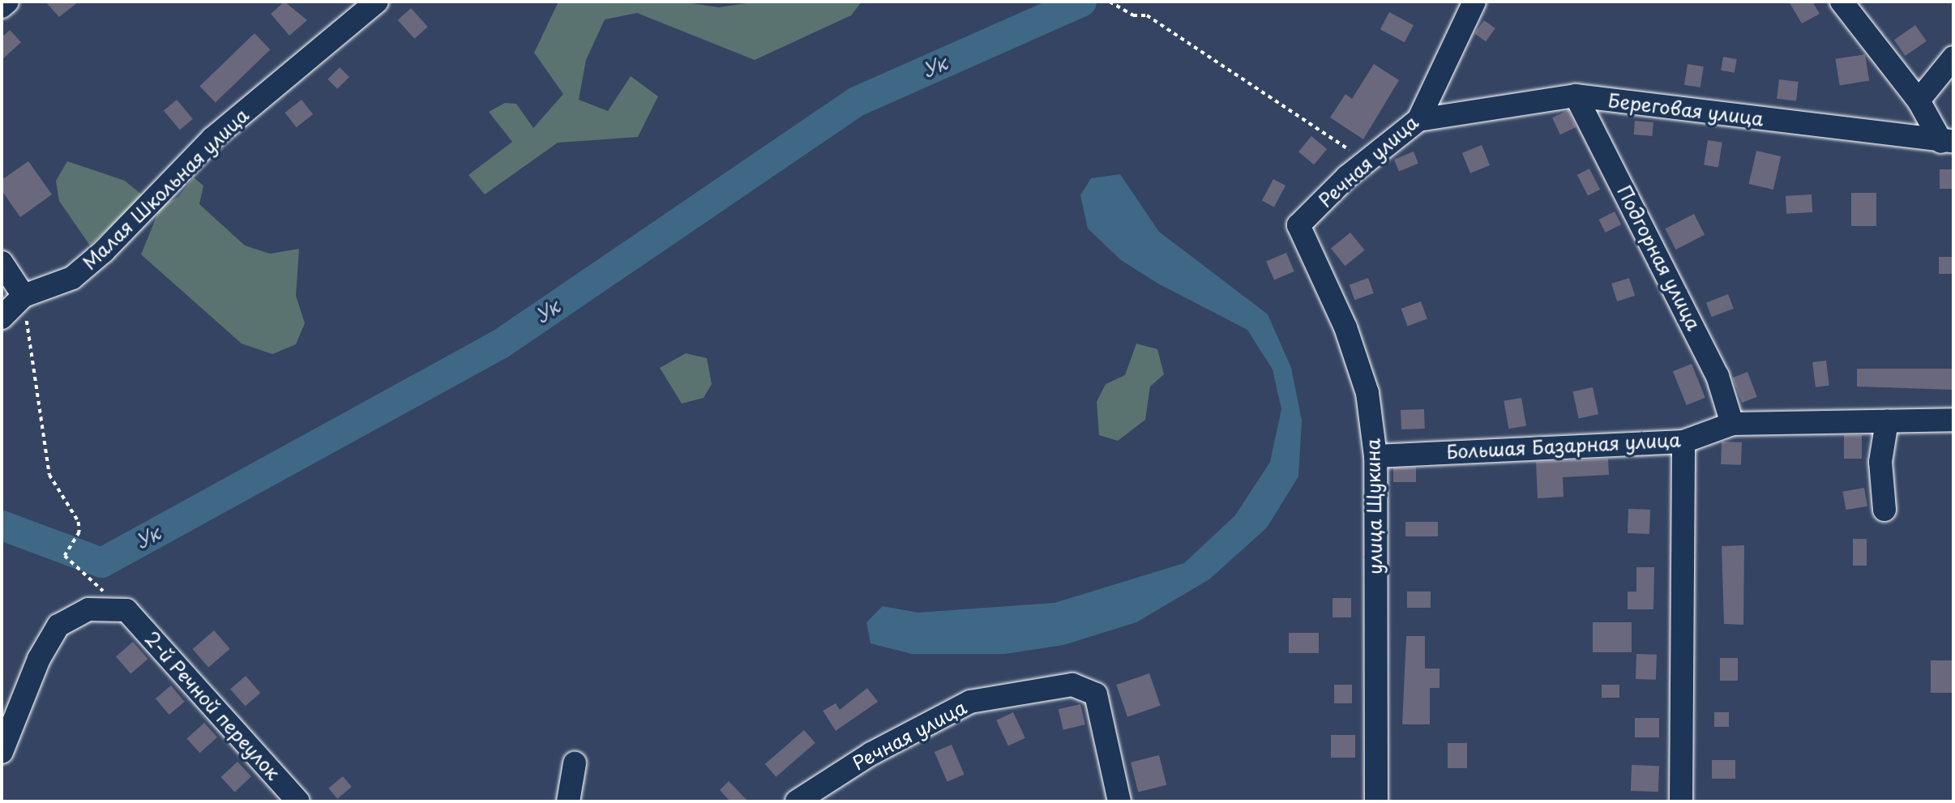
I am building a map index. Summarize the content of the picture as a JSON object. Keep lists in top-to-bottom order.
{
  "streets": {
    "street": [
      "Береговая улица",
      "Речная улица",
      "Малая Школьная улица",
      "Подгорная улица",
      "Большая Базарная улица",
      "улица Щукина",
      "2-й Речной переулок"
    ]
  },
  "crossings": [
    ["Береговая улица", "Речная улица"],
    ["Береговая улица", "Подгорная улица"],
    ["Речная улица", "улица Щукина"],
    ["Подгорная улица", "Большая Базарная улица"],
    ["Большая Базарная улица", "улица Щукина"]
  ],
  "water": ["Ук"]
}
